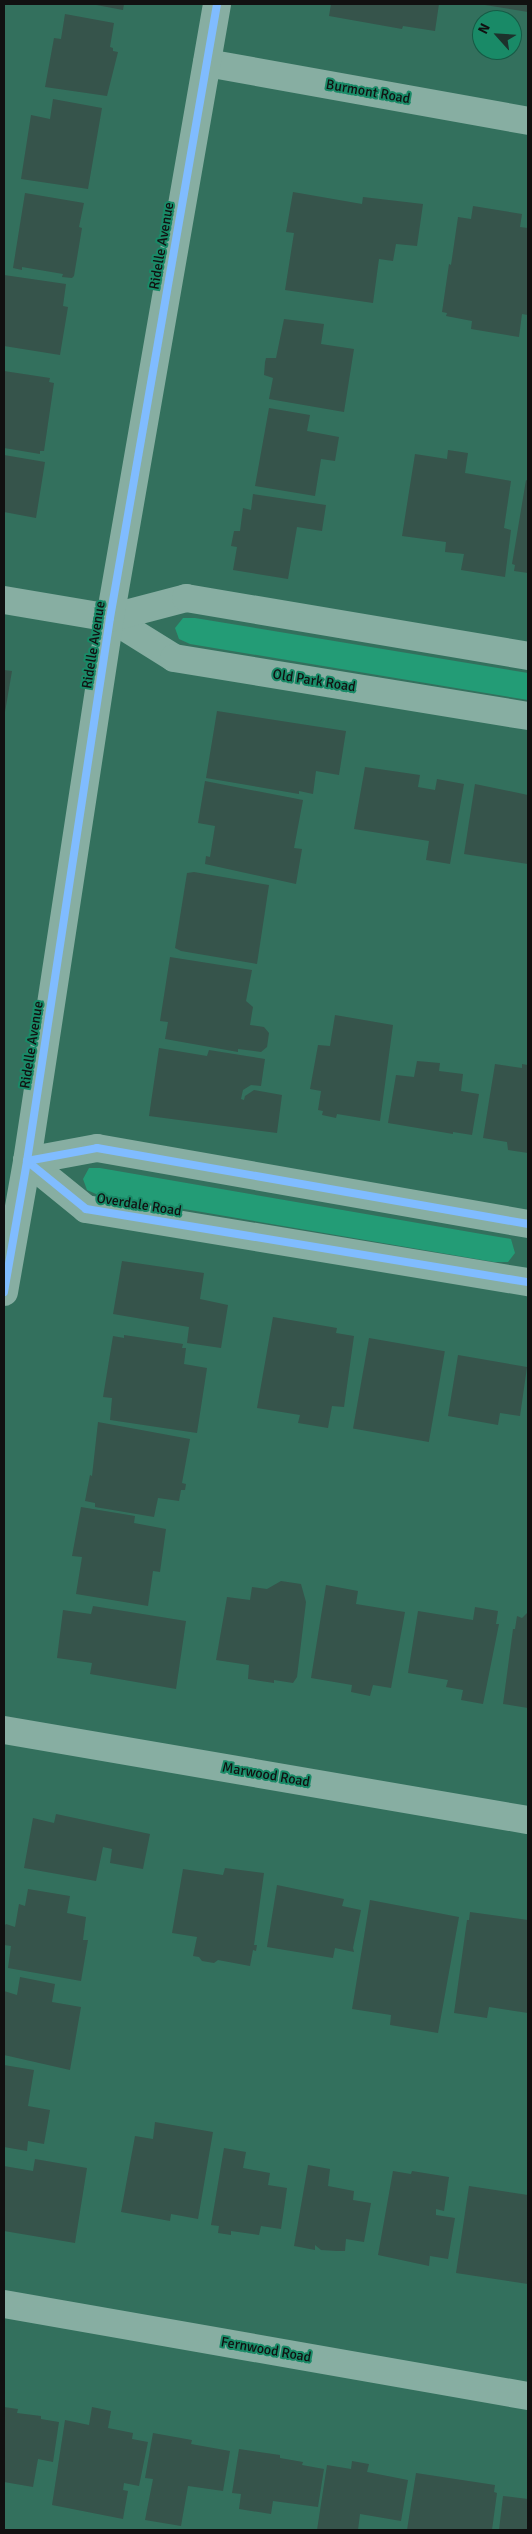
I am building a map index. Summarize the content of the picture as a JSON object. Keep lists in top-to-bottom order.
{
  "streets": {
    "street": [
      "Burmont Road",
      "Ridelle Avenue",
      "Old Park Road",
      "Overdale Road",
      "Marwood Road",
      "Fernwood Road"
    ]
  },
  "crossings": [
    ["Burmont Road", "Ridelle Avenue"],
    ["Ridelle Avenue", "Old Park Road"],
    ["Ridelle Avenue", "Overdale Road"]
  ],
  "north": "top left"
}
